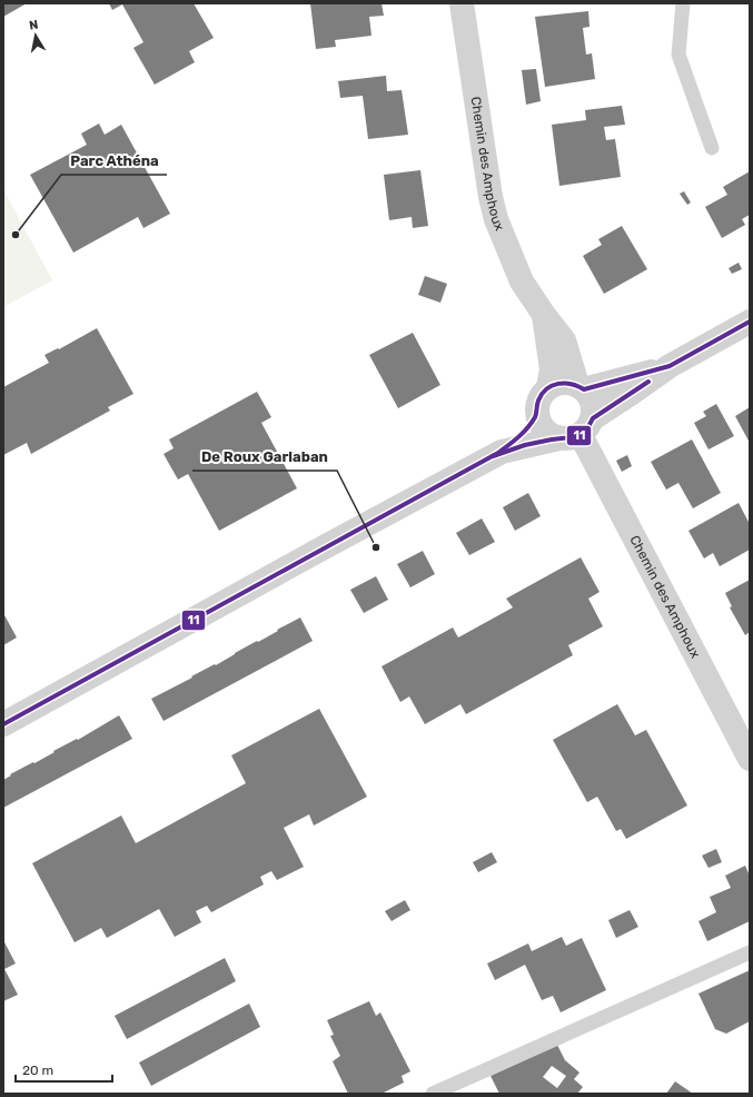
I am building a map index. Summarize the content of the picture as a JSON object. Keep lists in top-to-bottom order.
{
  "streets": {
    "street": ["Chemin des Amphoux"]
  },
  "places": ["Parc Athéna", "De Roux Garlaban"],
  "lines": ["transit line 11"],
  "scale_bar": "20 m",
  "north": "top"
}
